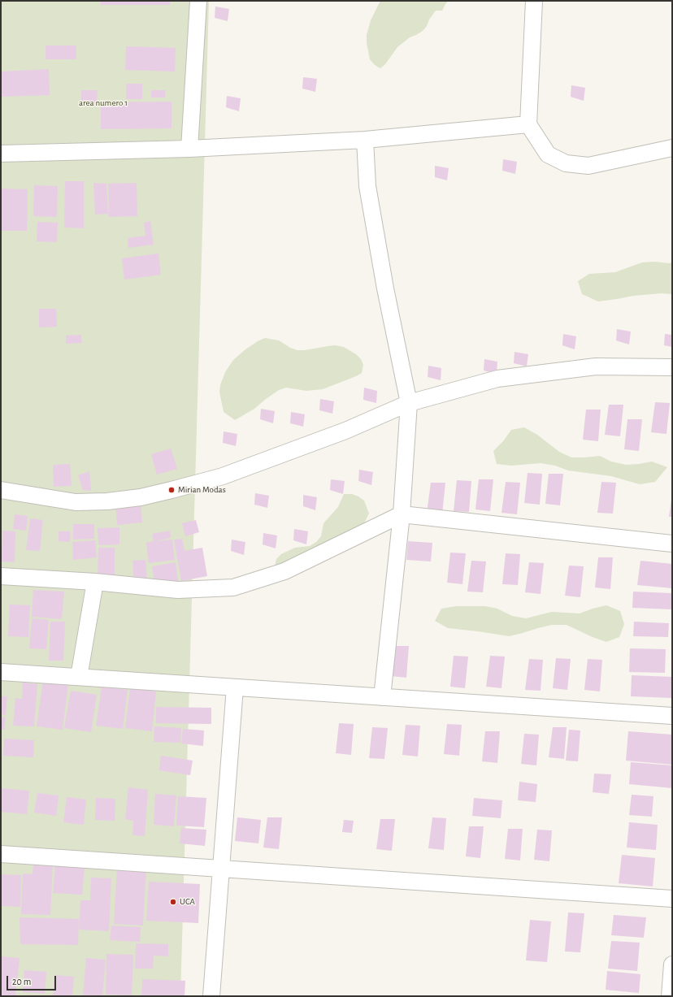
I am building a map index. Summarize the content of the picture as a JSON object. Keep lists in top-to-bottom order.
{
  "parks": ["area numero 1"],
  "places": ["Mirian Modas", "UCA"],
  "scale_bar": "20 m"
}
